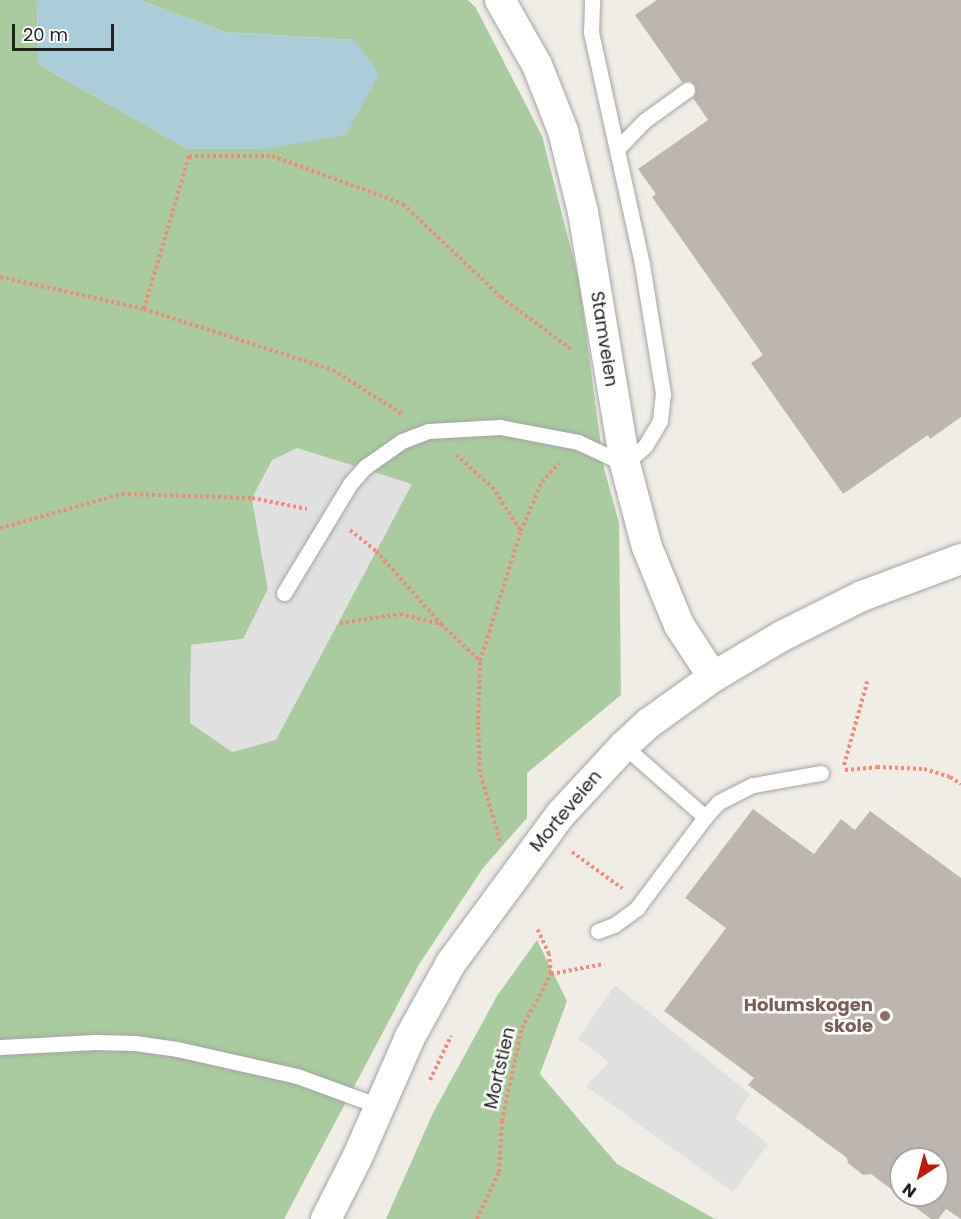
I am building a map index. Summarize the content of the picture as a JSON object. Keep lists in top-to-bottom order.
{
  "streets": {
    "street": ["Stamveien", "Morteveien"],
    "path": ["Mortstien"]
  },
  "crossings": [
    ["Stamveien", "Morteveien"]
  ],
  "places": ["Holumskogen skole"],
  "scale_bar": "20 m",
  "north": "bottom left"
}
